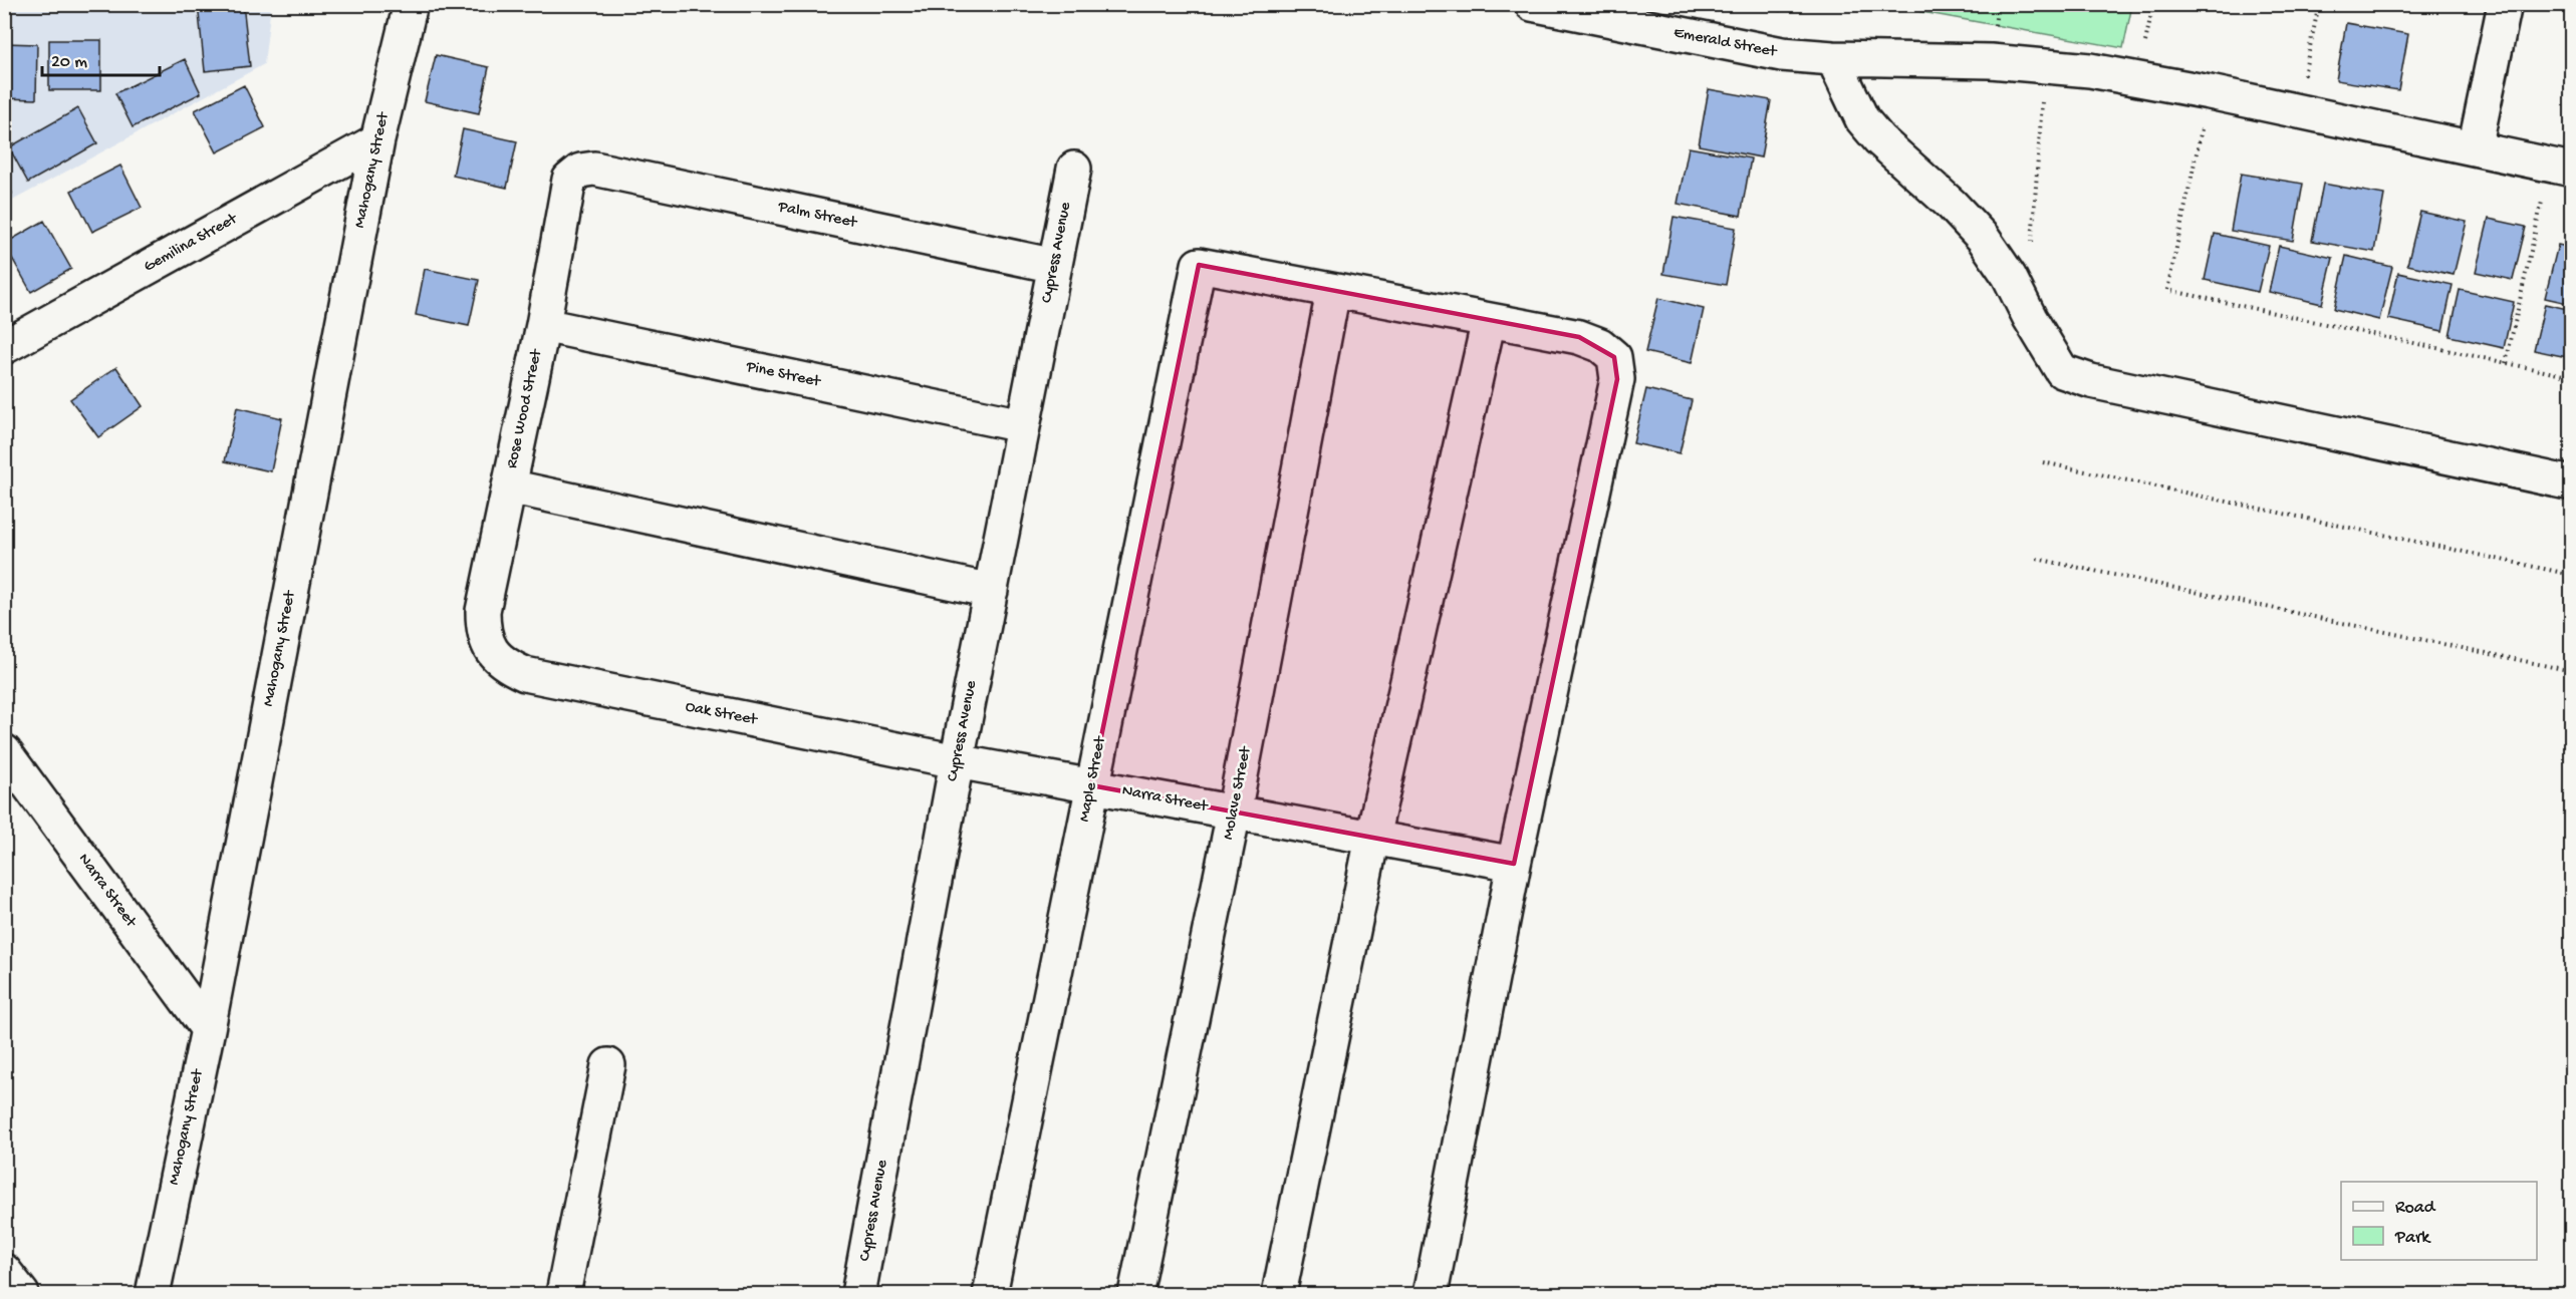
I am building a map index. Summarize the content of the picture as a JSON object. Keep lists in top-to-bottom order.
{
  "streets": {
    "street": [
      "Emerald Street",
      "Mahogany Street",
      "Palm Street",
      "Gemilina Street",
      "Cypress Avenue",
      "Pine Street",
      "Rose Wood Street",
      "Oak Street",
      "Maple Street",
      "Molave Street",
      "Narra Street"
    ]
  },
  "crossings": [
    ["Mahogany Street", "Gemilina Street"],
    ["Mahogany Street", "Narra Street"],
    ["Palm Street", "Cypress Avenue"],
    ["Palm Street", "Rose Wood Street"],
    ["Cypress Avenue", "Pine Street"],
    ["Cypress Avenue", "Oak Street"],
    ["Cypress Avenue", "Narra Street"],
    ["Pine Street", "Rose Wood Street"],
    ["Rose Wood Street", "Oak Street"],
    ["Oak Street", "Narra Street"],
    ["Maple Street", "Molave Street"],
    ["Maple Street", "Narra Street"],
    ["Molave Street", "Narra Street"]
  ],
  "legend": ["Road", "Park"],
  "scale_bar": "20 m"
}
